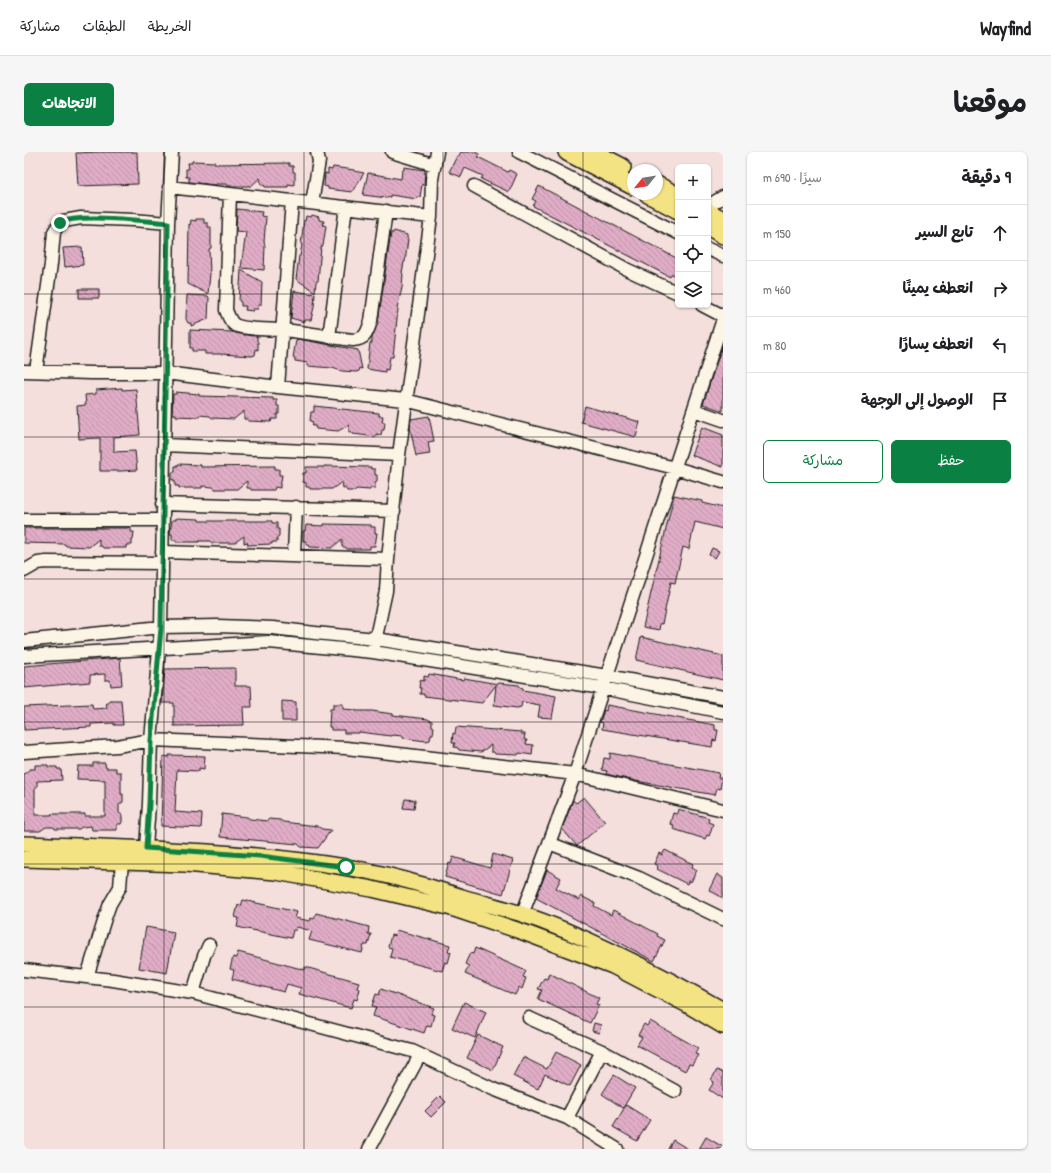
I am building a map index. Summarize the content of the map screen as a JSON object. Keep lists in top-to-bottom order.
{
  "north": "bottom left",
  "page": {
    "header": "Wayfind",
    "nav": ["الخريطة", "الطبقات", "مشاركة"],
    "title": "موقعنا",
    "buttons": [
      "الاتجاهات",
      ["حفظ", "مشاركة"]
    ],
    "heading": ["9 دقيقة", "سيرًا · 690 m"],
    "map_buttons": ["+", "−"],
    "list": [
      ["تابع السير", "150 m"],
      ["انعطف يمينًا", "460 m"],
      ["انعطف يسارًا", "80 m"],
      "الوصول إلى الوجهة"
    ]
  }
}
